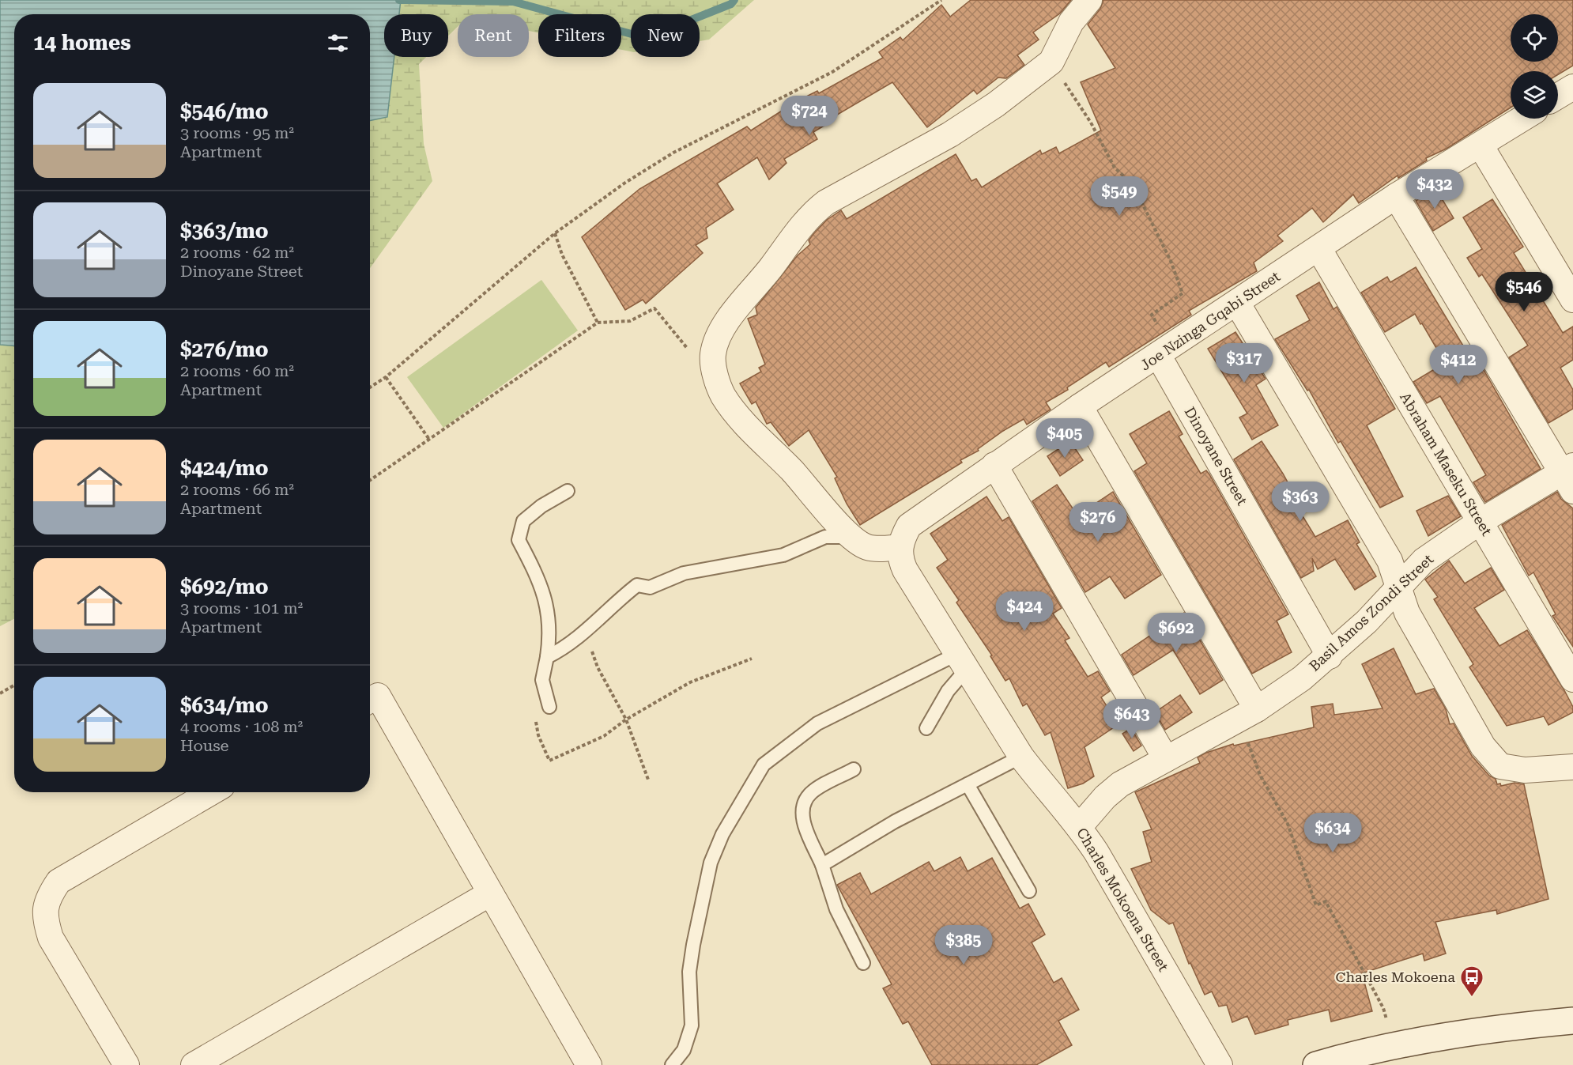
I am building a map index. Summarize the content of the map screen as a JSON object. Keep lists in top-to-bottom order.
{
  "streets": {
    "street": [
      "Joe Nzinga Gqabi Street",
      "Dinoyane Street",
      "Abraham Maseku Street",
      "Basil Amos Zondi Street",
      "Charles Mokoena Street"
    ]
  },
  "crossings": [
    ["Joe Nzinga Gqabi Street", "Dinoyane Street"],
    ["Joe Nzinga Gqabi Street", "Abraham Maseku Street"],
    ["Joe Nzinga Gqabi Street", "Charles Mokoena Street"],
    ["Dinoyane Street", "Basil Amos Zondi Street"],
    ["Abraham Maseku Street", "Basil Amos Zondi Street"],
    ["Basil Amos Zondi Street", "Charles Mokoena Street"]
  ],
  "places": {
    "bus stop": ["Charles Mokoena"]
  },
  "page": {
    "chip": [
      "Buy",
      "Rent",
      "Filters",
      "New"
    ],
    "heading": "14 homes",
    "list": [
      {
        "name": "$546/mo",
        "note": "3 rooms · 95 m² · Apartment"
      },
      {
        "name": "$363/mo",
        "note": "2 rooms · 62 m² · Dinoyane Street"
      },
      {
        "name": "$276/mo",
        "note": "2 rooms · 60 m² · Apartment"
      },
      {
        "name": "$424/mo",
        "note": "2 rooms · 66 m² · Apartment"
      },
      {
        "name": "$692/mo",
        "note": "3 rooms · 101 m² · Apartment"
      },
      {
        "name": "$634/mo",
        "note": "4 rooms · 108 m² · House"
      }
    ],
    "price": [
      "$724",
      "$432",
      "$549",
      "$546",
      "$317",
      "$412",
      "$405",
      "$363",
      "$276",
      "$424",
      "$692",
      "$643",
      "$634",
      "$385"
    ]
  }
}
